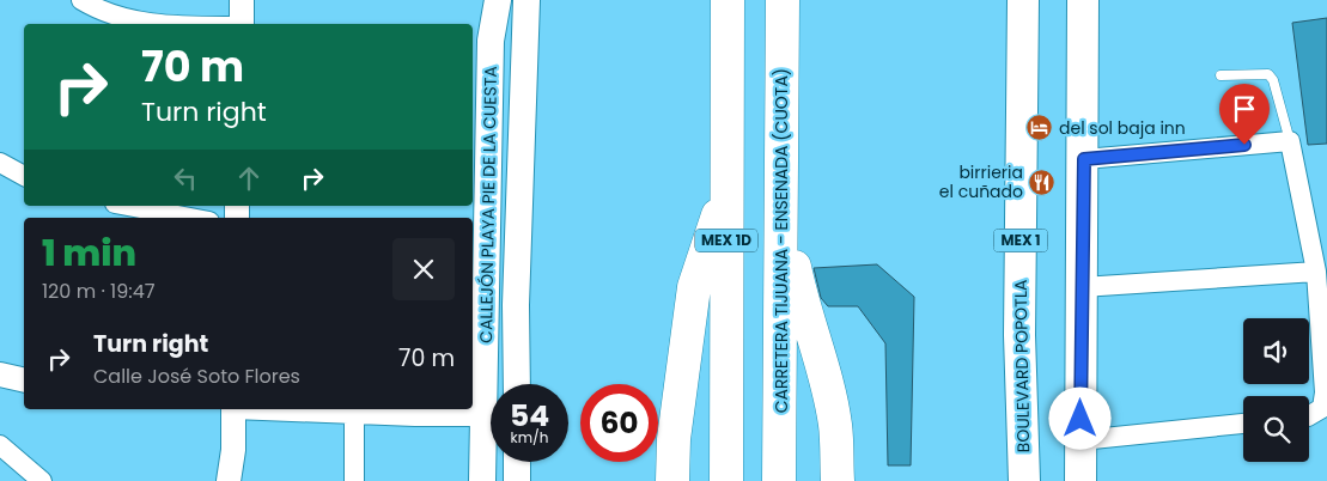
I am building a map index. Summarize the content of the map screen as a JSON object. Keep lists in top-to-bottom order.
{
  "streets": {
    "highway": ["MEX 1D", "CARRETERA TIJUANA - ENSENADA (CUOTA)"],
    "main road": ["CALLEJÓN PLAYA PIE DE LA CUESTA", "MEX 1", "BOULEVARD POPOTLA"]
  },
  "places": {
    "hotel": ["del sol baja inn"],
    "restaurant": ["birrieria el cuñado"]
  },
  "page": {
    "turn": ["70 m", "Turn right"],
    "heading": ["1 min", "120 m · 19:47"],
    "list": [
      {
        "name": "Turn right",
        "note": "Calle José Soto Flores",
        "value": "70 m"
      }
    ],
    "speed": "54 km/h",
    "limit": "60"
  }
}
